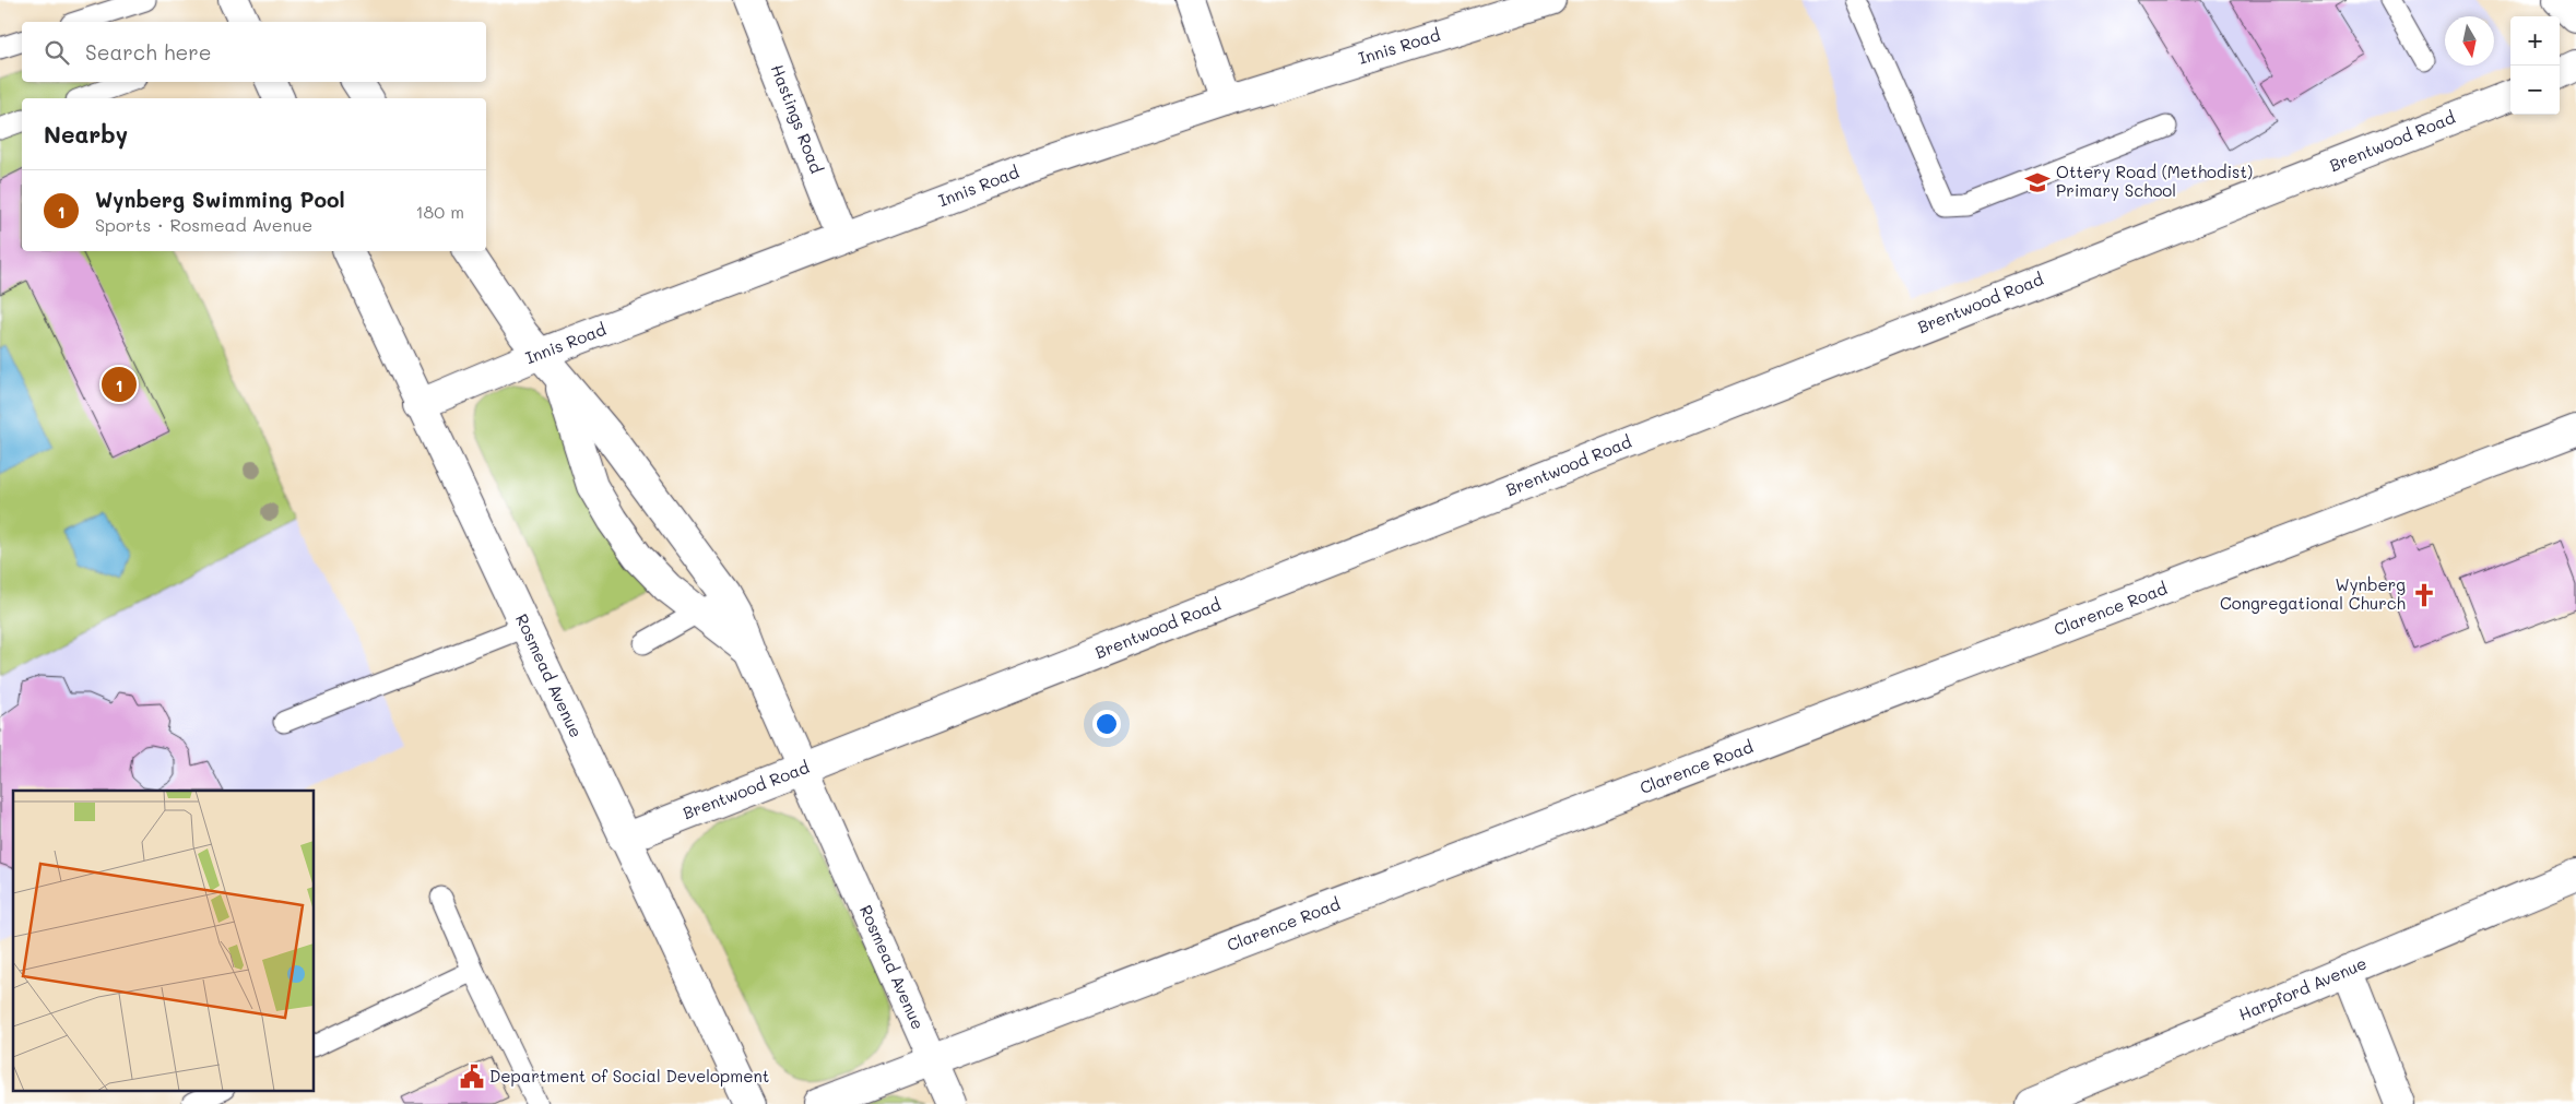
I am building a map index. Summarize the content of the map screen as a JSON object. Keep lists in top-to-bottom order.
{
  "streets": {
    "street": [
      "Innis Road",
      "Hastings Road",
      "Brentwood Road",
      "Clarence Road",
      "Rosmead Avenue",
      "Harpford Avenue"
    ]
  },
  "crossings": [
    ["Innis Road", "Hastings Road"],
    ["Innis Road", "Rosmead Avenue"],
    ["Brentwood Road", "Rosmead Avenue"],
    ["Clarence Road", "Rosmead Avenue"]
  ],
  "places": {
    "school or university": ["Ottery Road (Methodist) Primary School"],
    "church": ["Wynberg Congregational Church"],
    "public building": ["Department of Social Development"]
  },
  "north": "bottom",
  "page": {
    "map_buttons": ["+", "−"],
    "search": "Search here",
    "heading": "Nearby",
    "list": [
      {
        "mark": "1",
        "name": "Wynberg Swimming Pool",
        "note": "Sports · Rosmead Avenue",
        "value": "180 m"
      }
    ],
    "pins": "1"
  }
}
